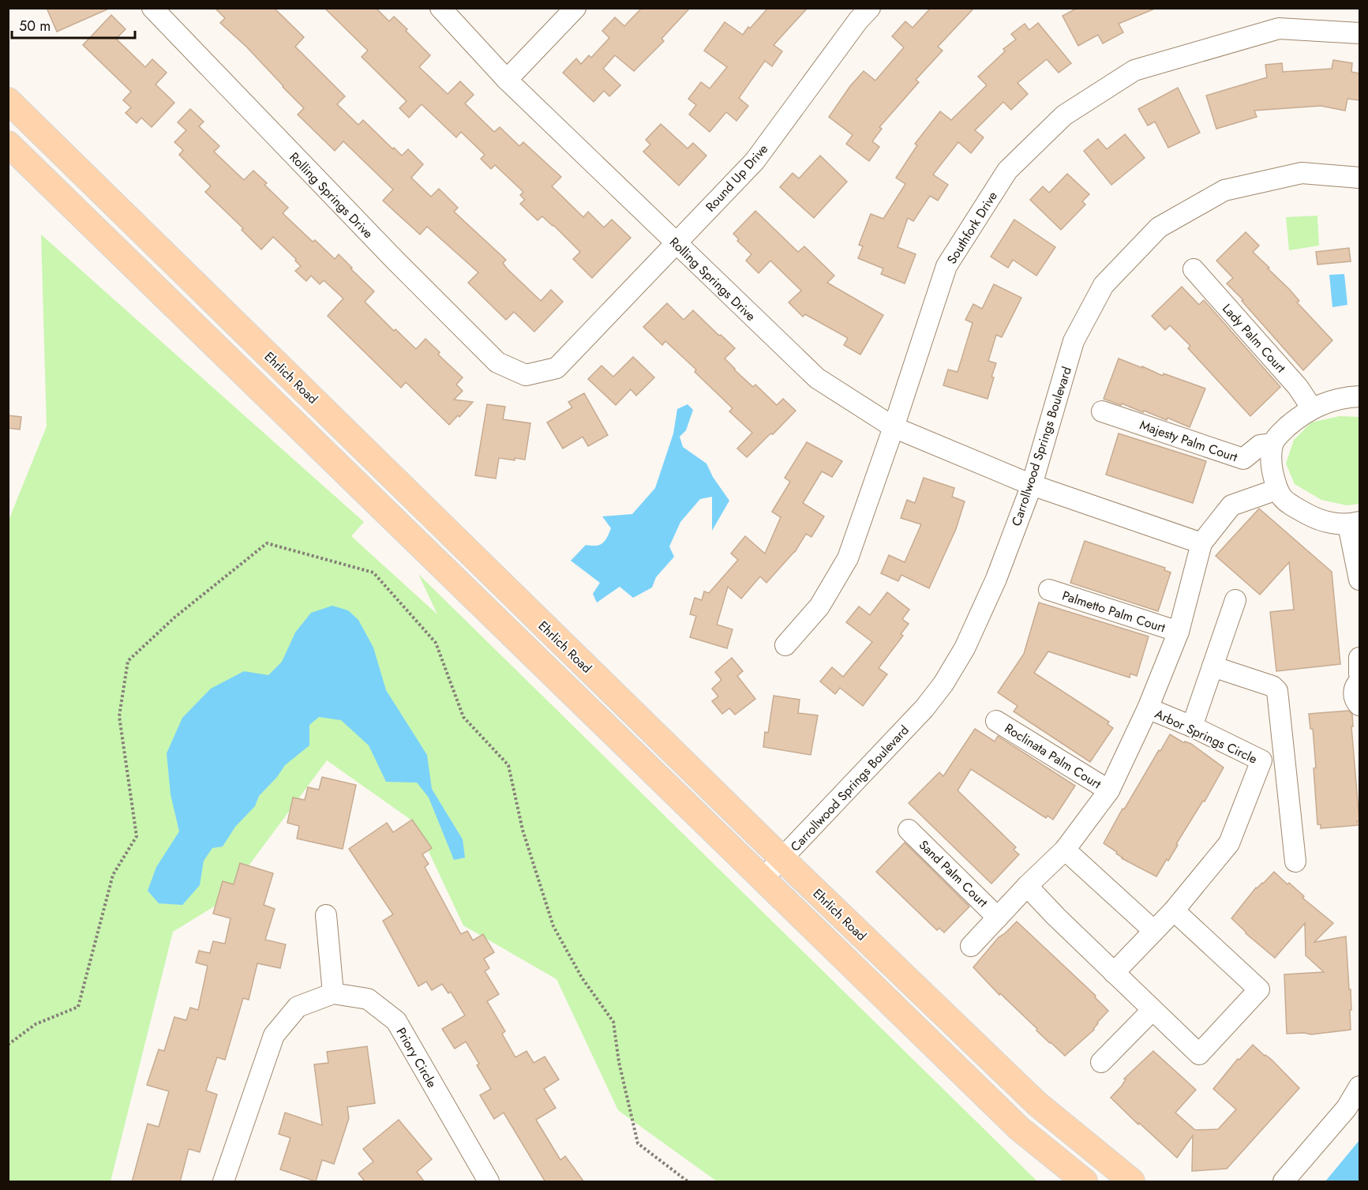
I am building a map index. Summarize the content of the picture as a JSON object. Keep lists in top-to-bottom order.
{
  "streets": {
    "main road": ["Ehrlich Road"],
    "street": [
      "Round Up Drive",
      "Rolling Springs Drive",
      "Southfork Drive",
      "Lady Palm Court",
      "Majesty Palm Court",
      "Carrollwood Springs Boulevard",
      "Palmetto Palm Court",
      "Arbor Springs Circle",
      "Roclinata Palm Court",
      "Sand Palm Court",
      "Priory Circle"
    ]
  },
  "crossings": [
    ["Round Up Drive", "Rolling Springs Drive"],
    ["Rolling Springs Drive", "Southfork Drive"],
    ["Rolling Springs Drive", "Carrollwood Springs Boulevard"],
    ["Ehrlich Road", "Carrollwood Springs Boulevard"],
    ["Palmetto Palm Court", "Arbor Springs Circle"],
    ["Arbor Springs Circle", "Roclinata Palm Court"],
    ["Arbor Springs Circle", "Sand Palm Court"]
  ],
  "scale_bar": "50 m"
}
